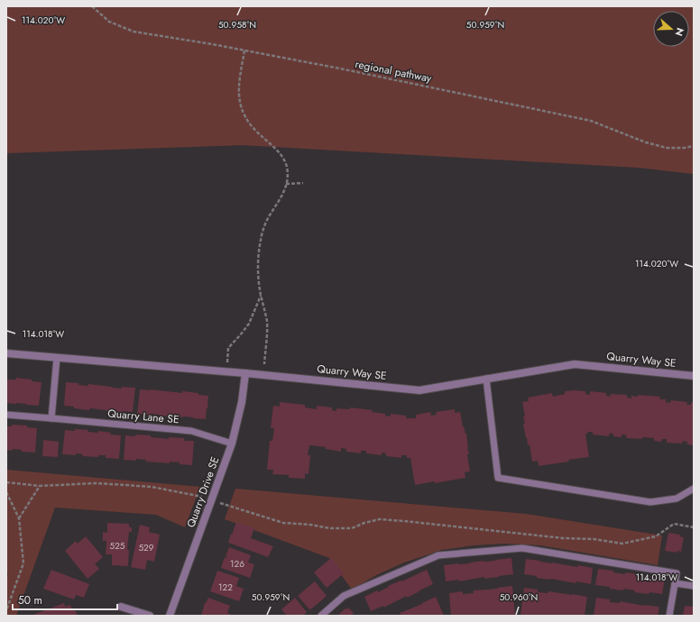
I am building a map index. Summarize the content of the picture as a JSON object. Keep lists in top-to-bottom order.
{
  "streets": {
    "street": ["Quarry Way SE", "Quarry Drive SE"],
    "lane": ["Quarry Lane SE"],
    "path": ["regional pathway"]
  },
  "crossings": [
    ["Quarry Way SE", "Quarry Drive SE"],
    ["Quarry Lane SE", "Quarry Drive SE"]
  ],
  "house_numbers": [
    "525",
    "529",
    "126",
    "122"
  ],
  "scale_bar": "50 m",
  "north": "right",
  "coordinates": [
    "114.020°W",
    "50.958°N",
    "50.959°N",
    "114.018°W",
    "50.960°N"
  ]
}
